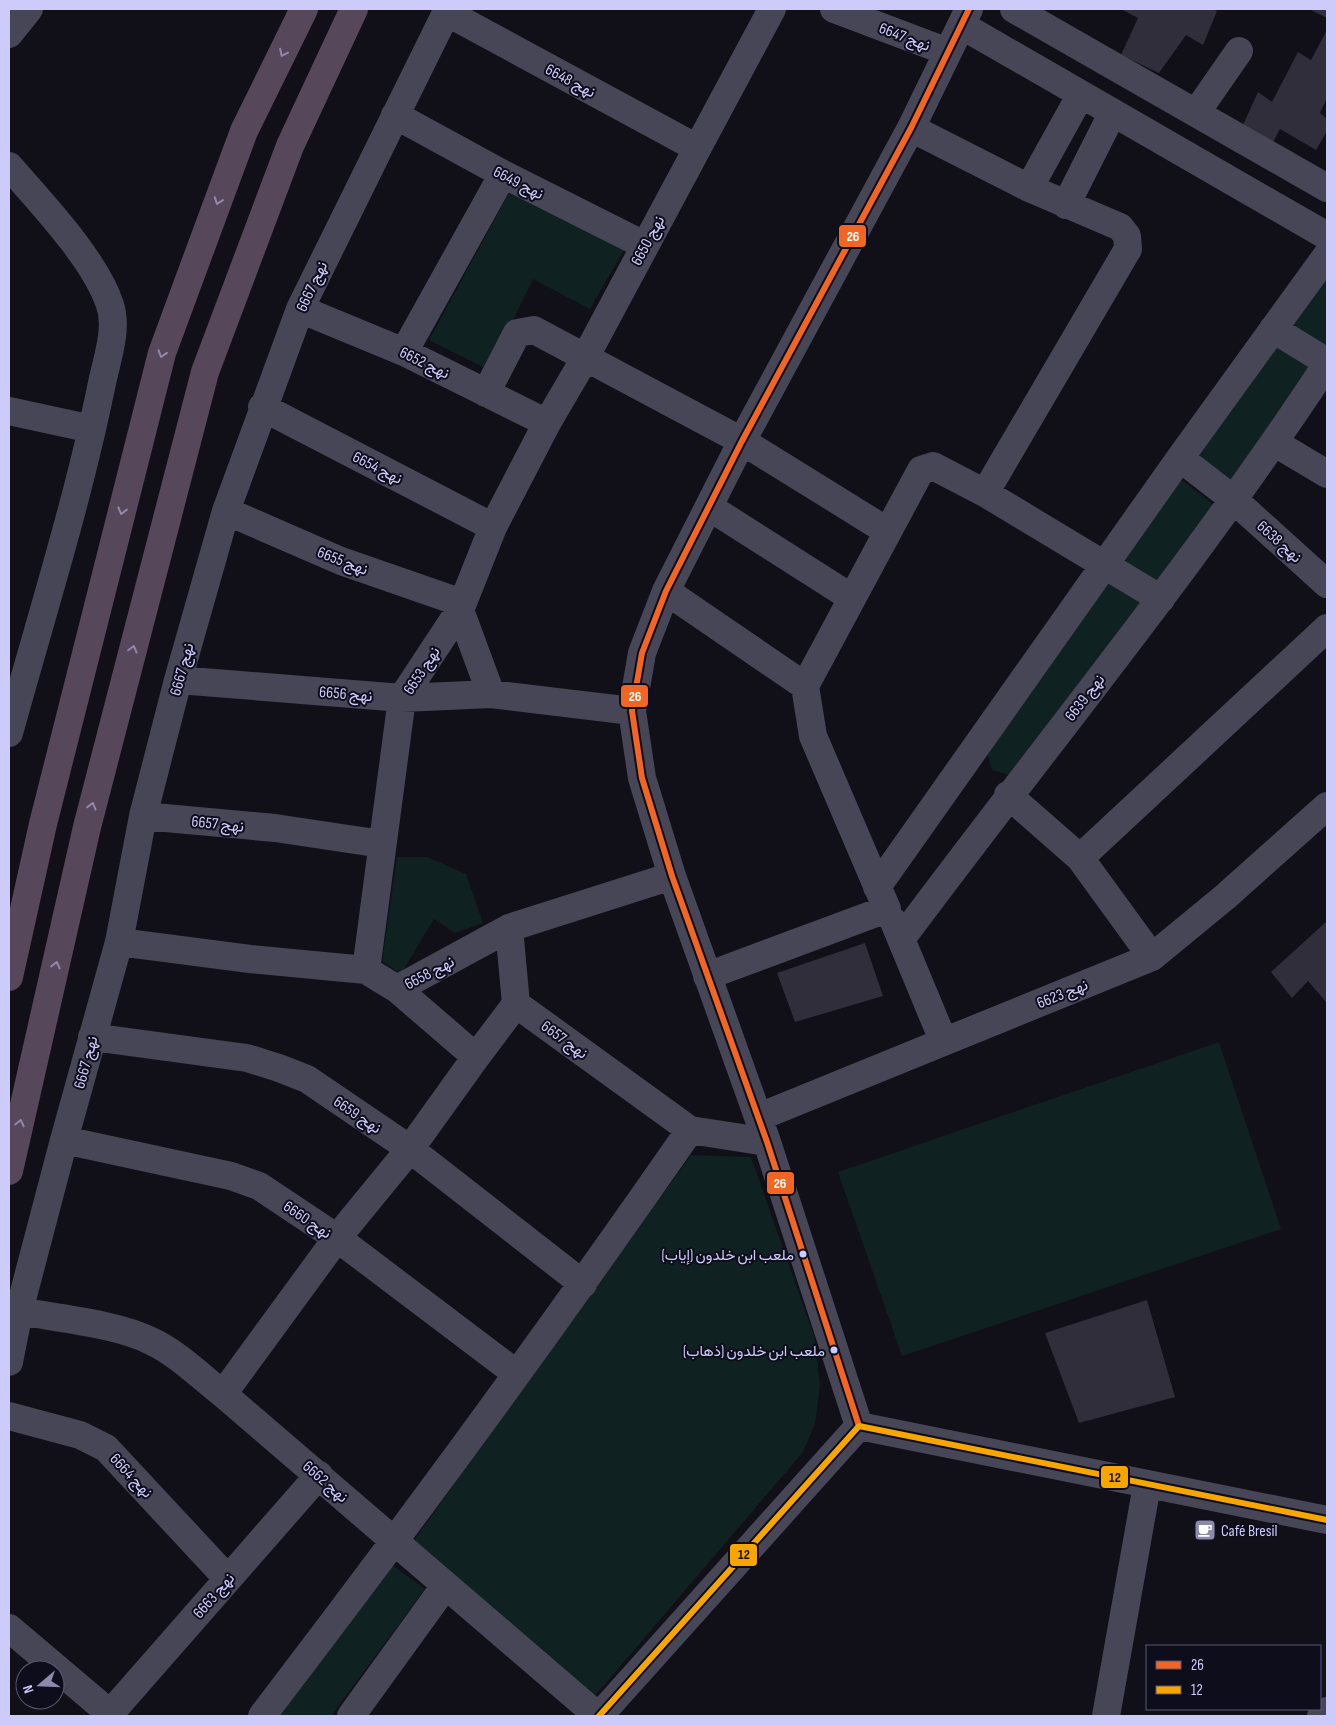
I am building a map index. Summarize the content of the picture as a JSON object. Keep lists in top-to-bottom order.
{
  "streets": {
    "street": [
      "نهج 6647",
      "نهج 6648",
      "نهج 6649",
      "نهج 6650",
      "نهج 6667",
      "نهج 6652",
      "نهج 6654",
      "نهج 6638",
      "نهج 6655",
      "نهج 6653",
      "نهج 6656",
      "نهج 6639",
      "نهج 6657",
      "نهج 6658",
      "نهج 6623",
      "نهج 6659",
      "نهج 6660",
      "نهج 6664",
      "نهج 6662",
      "نهج 6663"
    ]
  },
  "crossings": [
    ["نهج 6648", "نهج 6650"],
    ["نهج 6648", "نهج 6667"],
    ["نهج 6649", "نهج 6650"],
    ["نهج 6649", "نهج 6667"],
    ["نهج 6650", "نهج 6652"],
    ["نهج 6650", "نهج 6653"],
    ["نهج 6667", "نهج 6652"],
    ["نهج 6667", "نهج 6654"],
    ["نهج 6667", "نهج 6655"],
    ["نهج 6667", "نهج 6656"],
    ["نهج 6667", "نهج 6657"],
    ["نهج 6667", "نهج 6658"],
    ["نهج 6667", "نهج 6659"],
    ["نهج 6667", "نهج 6660"],
    ["نهج 6667", "نهج 6662"],
    ["نهج 6652", "نهج 6653"],
    ["نهج 6654", "نهج 6653"],
    ["نهج 6638", "نهج 6639"],
    ["نهج 6655", "نهج 6653"],
    ["نهج 6653", "نهج 6656"],
    ["نهج 6653", "نهج 6657"],
    ["نهج 6653", "نهج 6658"],
    ["نهج 6657", "نهج 6623"],
    ["نهج 6664", "نهج 6663"],
    ["نهج 6662", "نهج 6663"]
  ],
  "places": {
    "other": ["ملعب ابن خلدون (إياب)", "ملعب ابن خلدون (ذهاب)"],
    "cafe": ["Café Bresil"]
  },
  "lines": ["transit line 26", "transit line 12"],
  "legend": ["26", "12"],
  "north": "left"
}
